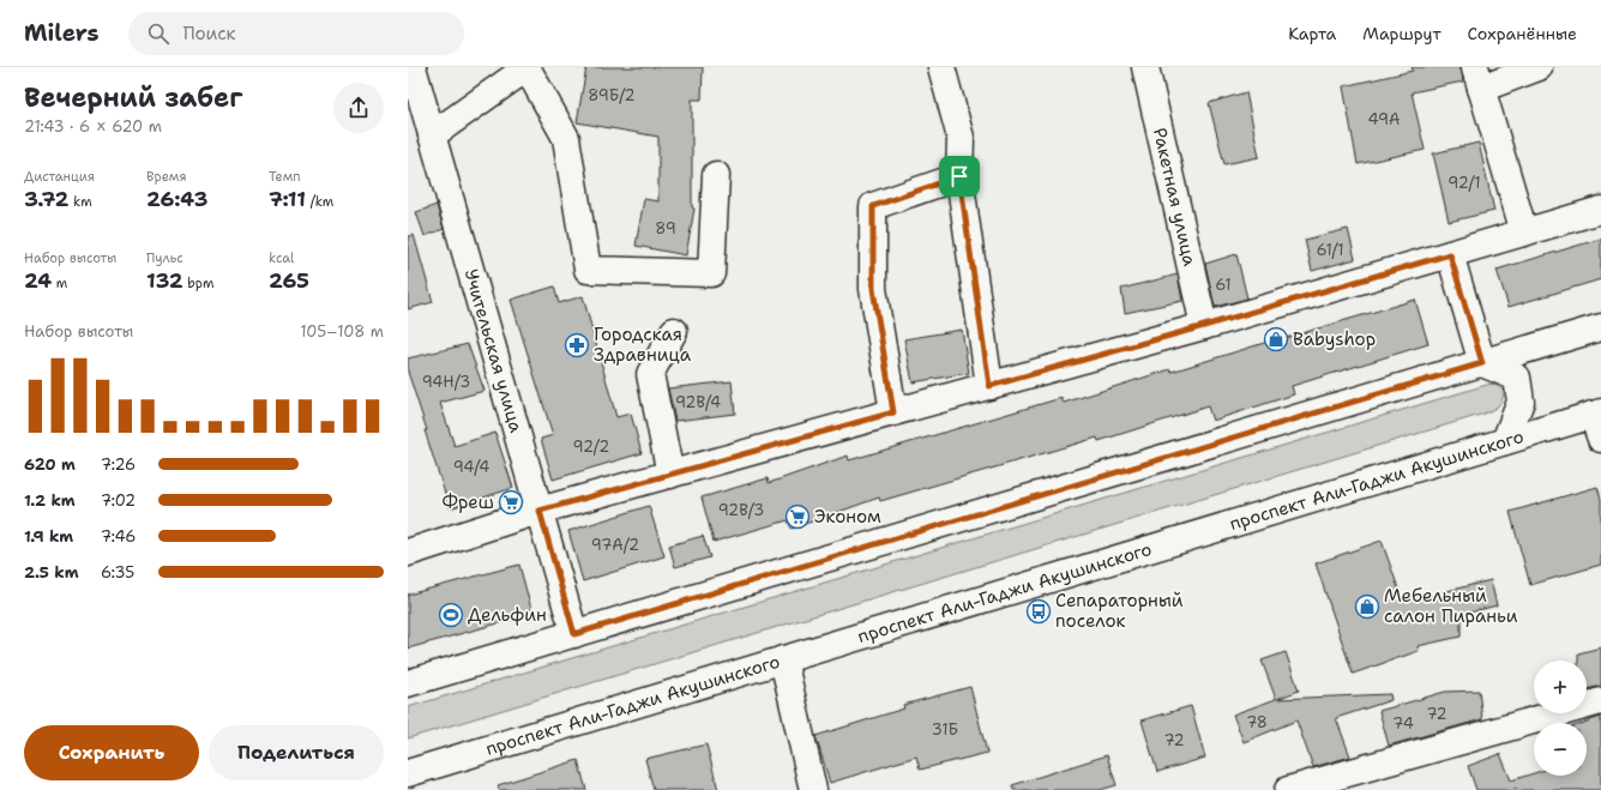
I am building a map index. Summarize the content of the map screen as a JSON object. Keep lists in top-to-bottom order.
{
  "streets": {
    "street": ["Ракетная улица", "Учительская улица", "проспект Али-Гаджи Акушинского"]
  },
  "places": {
    "shop": ["Babyshop", "Мебельный салон Пираньи"],
    "pharmacy": ["Городская Здравница"],
    "supermarket": ["Фреш", "Эконом"],
    "bus stop": ["Сепараторный поселок"],
    "sports": ["Дельфин"]
  },
  "house_numbers": [
    "89Б/2",
    "49А",
    "92/1",
    "89",
    "61/1",
    "61",
    "94Н/3",
    "92В/4",
    "92/2",
    "94/4",
    "92В/3",
    "97А/2",
    "72",
    "78",
    "74",
    "31Б",
    "72"
  ],
  "page": {
    "header": "Milers",
    "search": "Поиск",
    "nav": ["Карта", "Маршрут", "Сохранённые"],
    "heading": ["Вечерний забег", "21:43 · 6 × 620 m"],
    "stats": [
      ["Дистанция", "3.72 km"],
      ["Время", "26:43"],
      ["Темп", "7:11 /km"],
      ["Набор высоты", "24 m"],
      ["Пульс", "132 bpm"],
      ["kcal", "265"]
    ],
    "chart": ["Набор высоты", "105–108 m"],
    "list": [
      {
        "name": "620 m",
        "note": "7:26"
      },
      {
        "name": "1.2 km",
        "note": "7:02"
      },
      {
        "name": "1.9 km",
        "note": "7:46"
      },
      {
        "name": "2.5 km",
        "note": "6:35"
      }
    ],
    "map_buttons": ["+", "−"],
    "buttons": ["Сохранить", "Поделиться"]
  }
}
